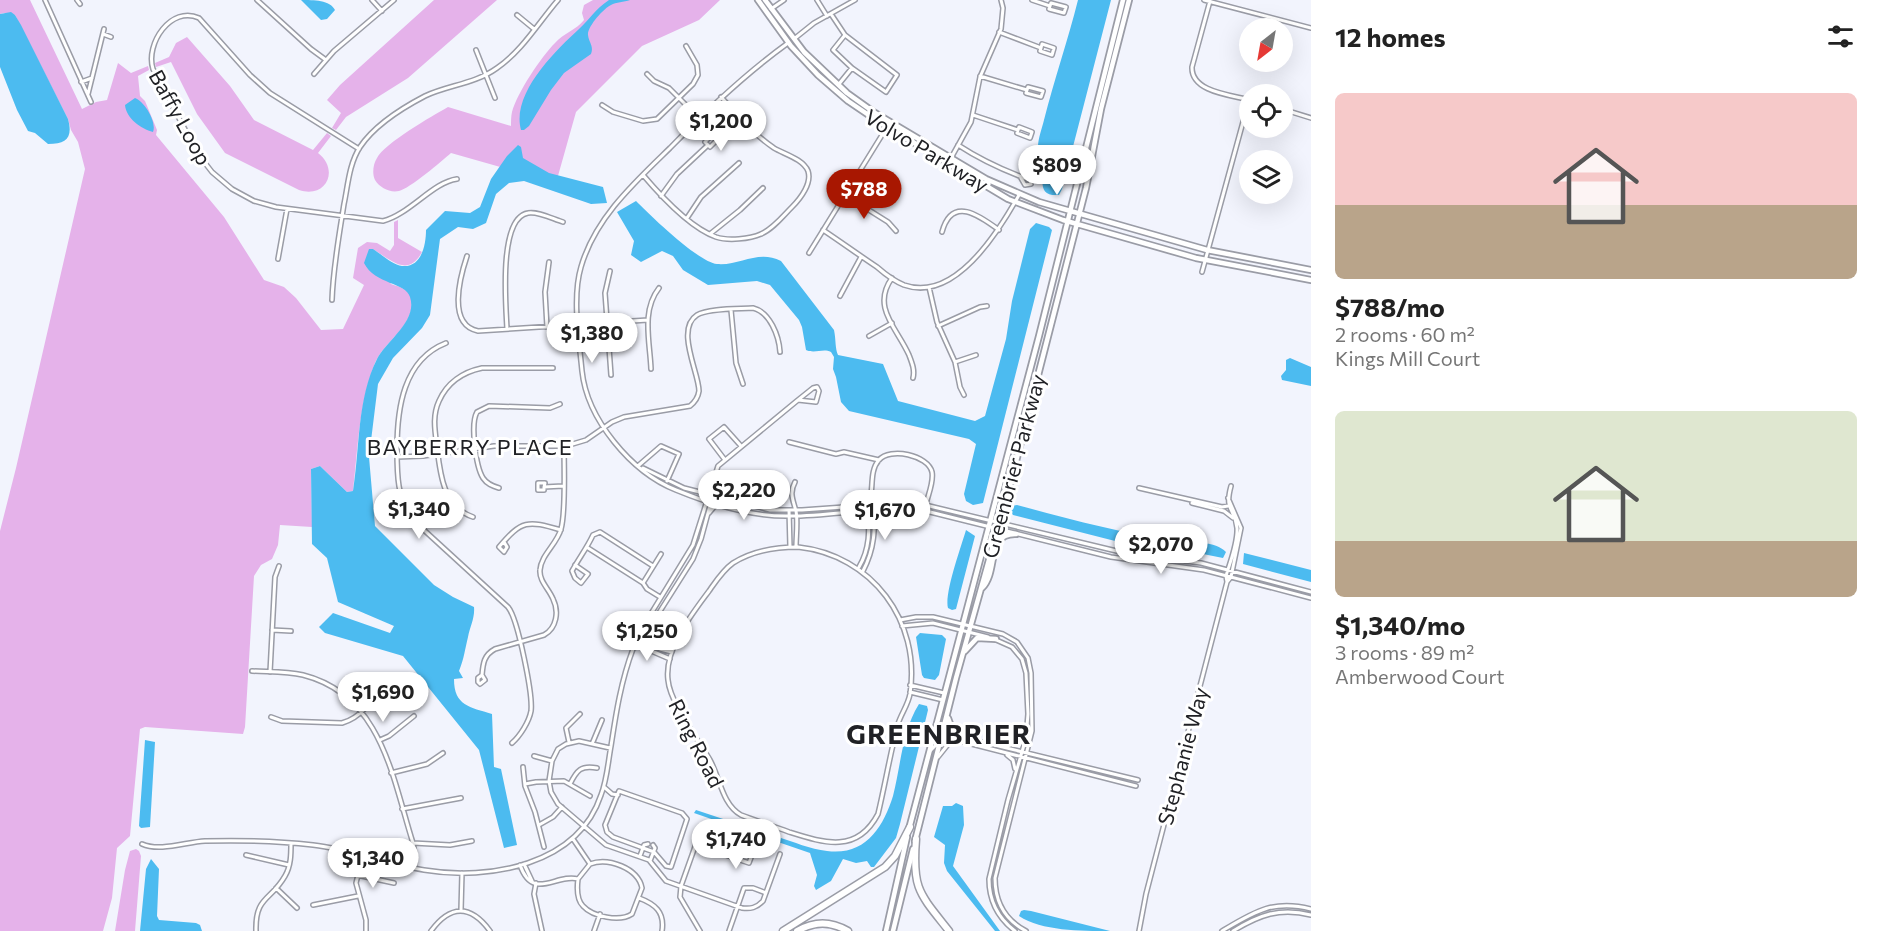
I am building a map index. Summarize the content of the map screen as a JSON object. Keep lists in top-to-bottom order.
{
  "streets": {
    "main road": ["Volvo Parkway", "Greenbrier Parkway"],
    "street": ["Baffy Loop", "Ring Road", "Stephanie Way"]
  },
  "crossings": [
    ["Volvo Parkway", "Greenbrier Parkway"]
  ],
  "districts": ["BAYBERRY PLACE", "GREENBRIER"],
  "north": "bottom left",
  "page": {
    "heading": "12 homes",
    "list": [
      {
        "name": "$788/mo",
        "note": "2 rooms · 60 m² · Kings Mill Court"
      },
      {
        "name": "$1,340/mo",
        "note": "3 rooms · 89 m² · Amberwood Court"
      }
    ],
    "price": [
      "$1,200",
      "$809",
      "$788",
      "$1,380",
      "$2,220",
      "$1,340",
      "$1,670",
      "$2,070",
      "$1,250",
      "$1,690",
      "$1,740",
      "$1,340"
    ]
  }
}
